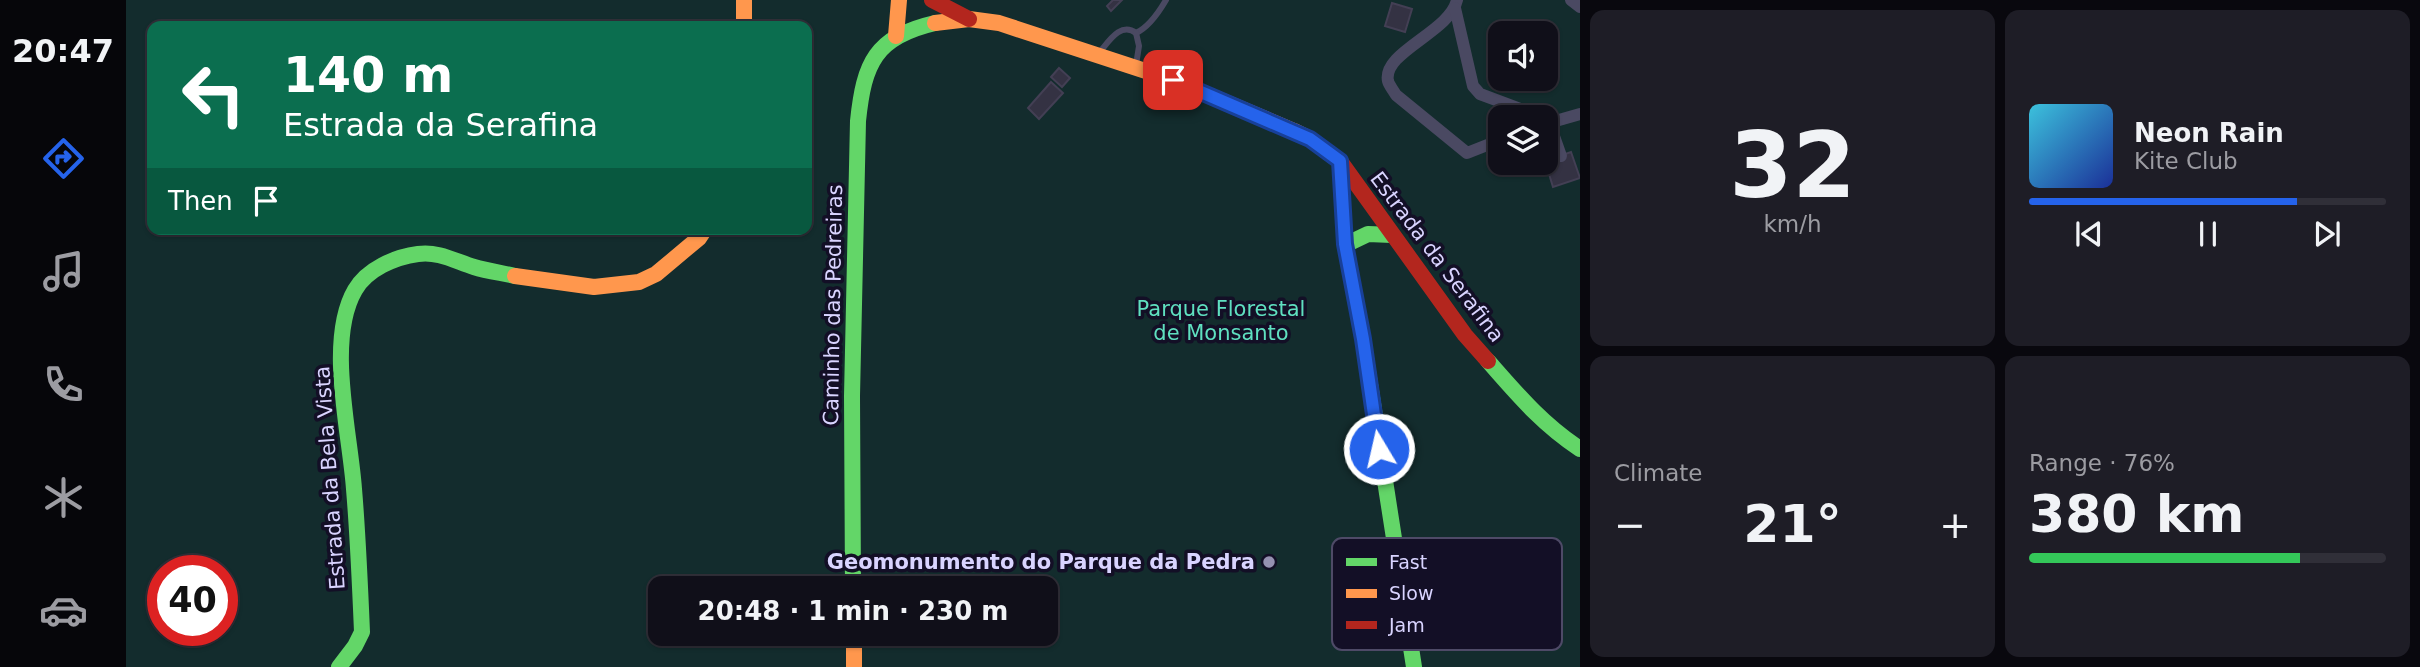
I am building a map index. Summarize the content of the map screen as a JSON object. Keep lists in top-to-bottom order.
{
  "streets": {
    "street": ["Estrada da Serafina", "Caminho das Pedreiras", "Estrada da Bela Vista"]
  },
  "crossings": [
    ["Estrada da Serafina", "Caminho das Pedreiras"]
  ],
  "parks": ["Parque Florestal de Monsanto"],
  "places": ["Geomonumento do Parque da Pedra"],
  "legend": ["Fast", "Slow", "Jam"],
  "page": {
    "tabs": "20:47",
    "tile": [
      ["32", "km/h"],
      "Climate",
      ["Range · 76%", "380 km"]
    ],
    "turn": ["140 m", "Estrada da Serafina"],
    "song": ["Neon Rain", "Kite Club"],
    "then": "Then",
    "heat": ["−", "21°", "+"],
    "limit": "40",
    "trip": "20:48 · 1 min · 230 m"
  }
}
